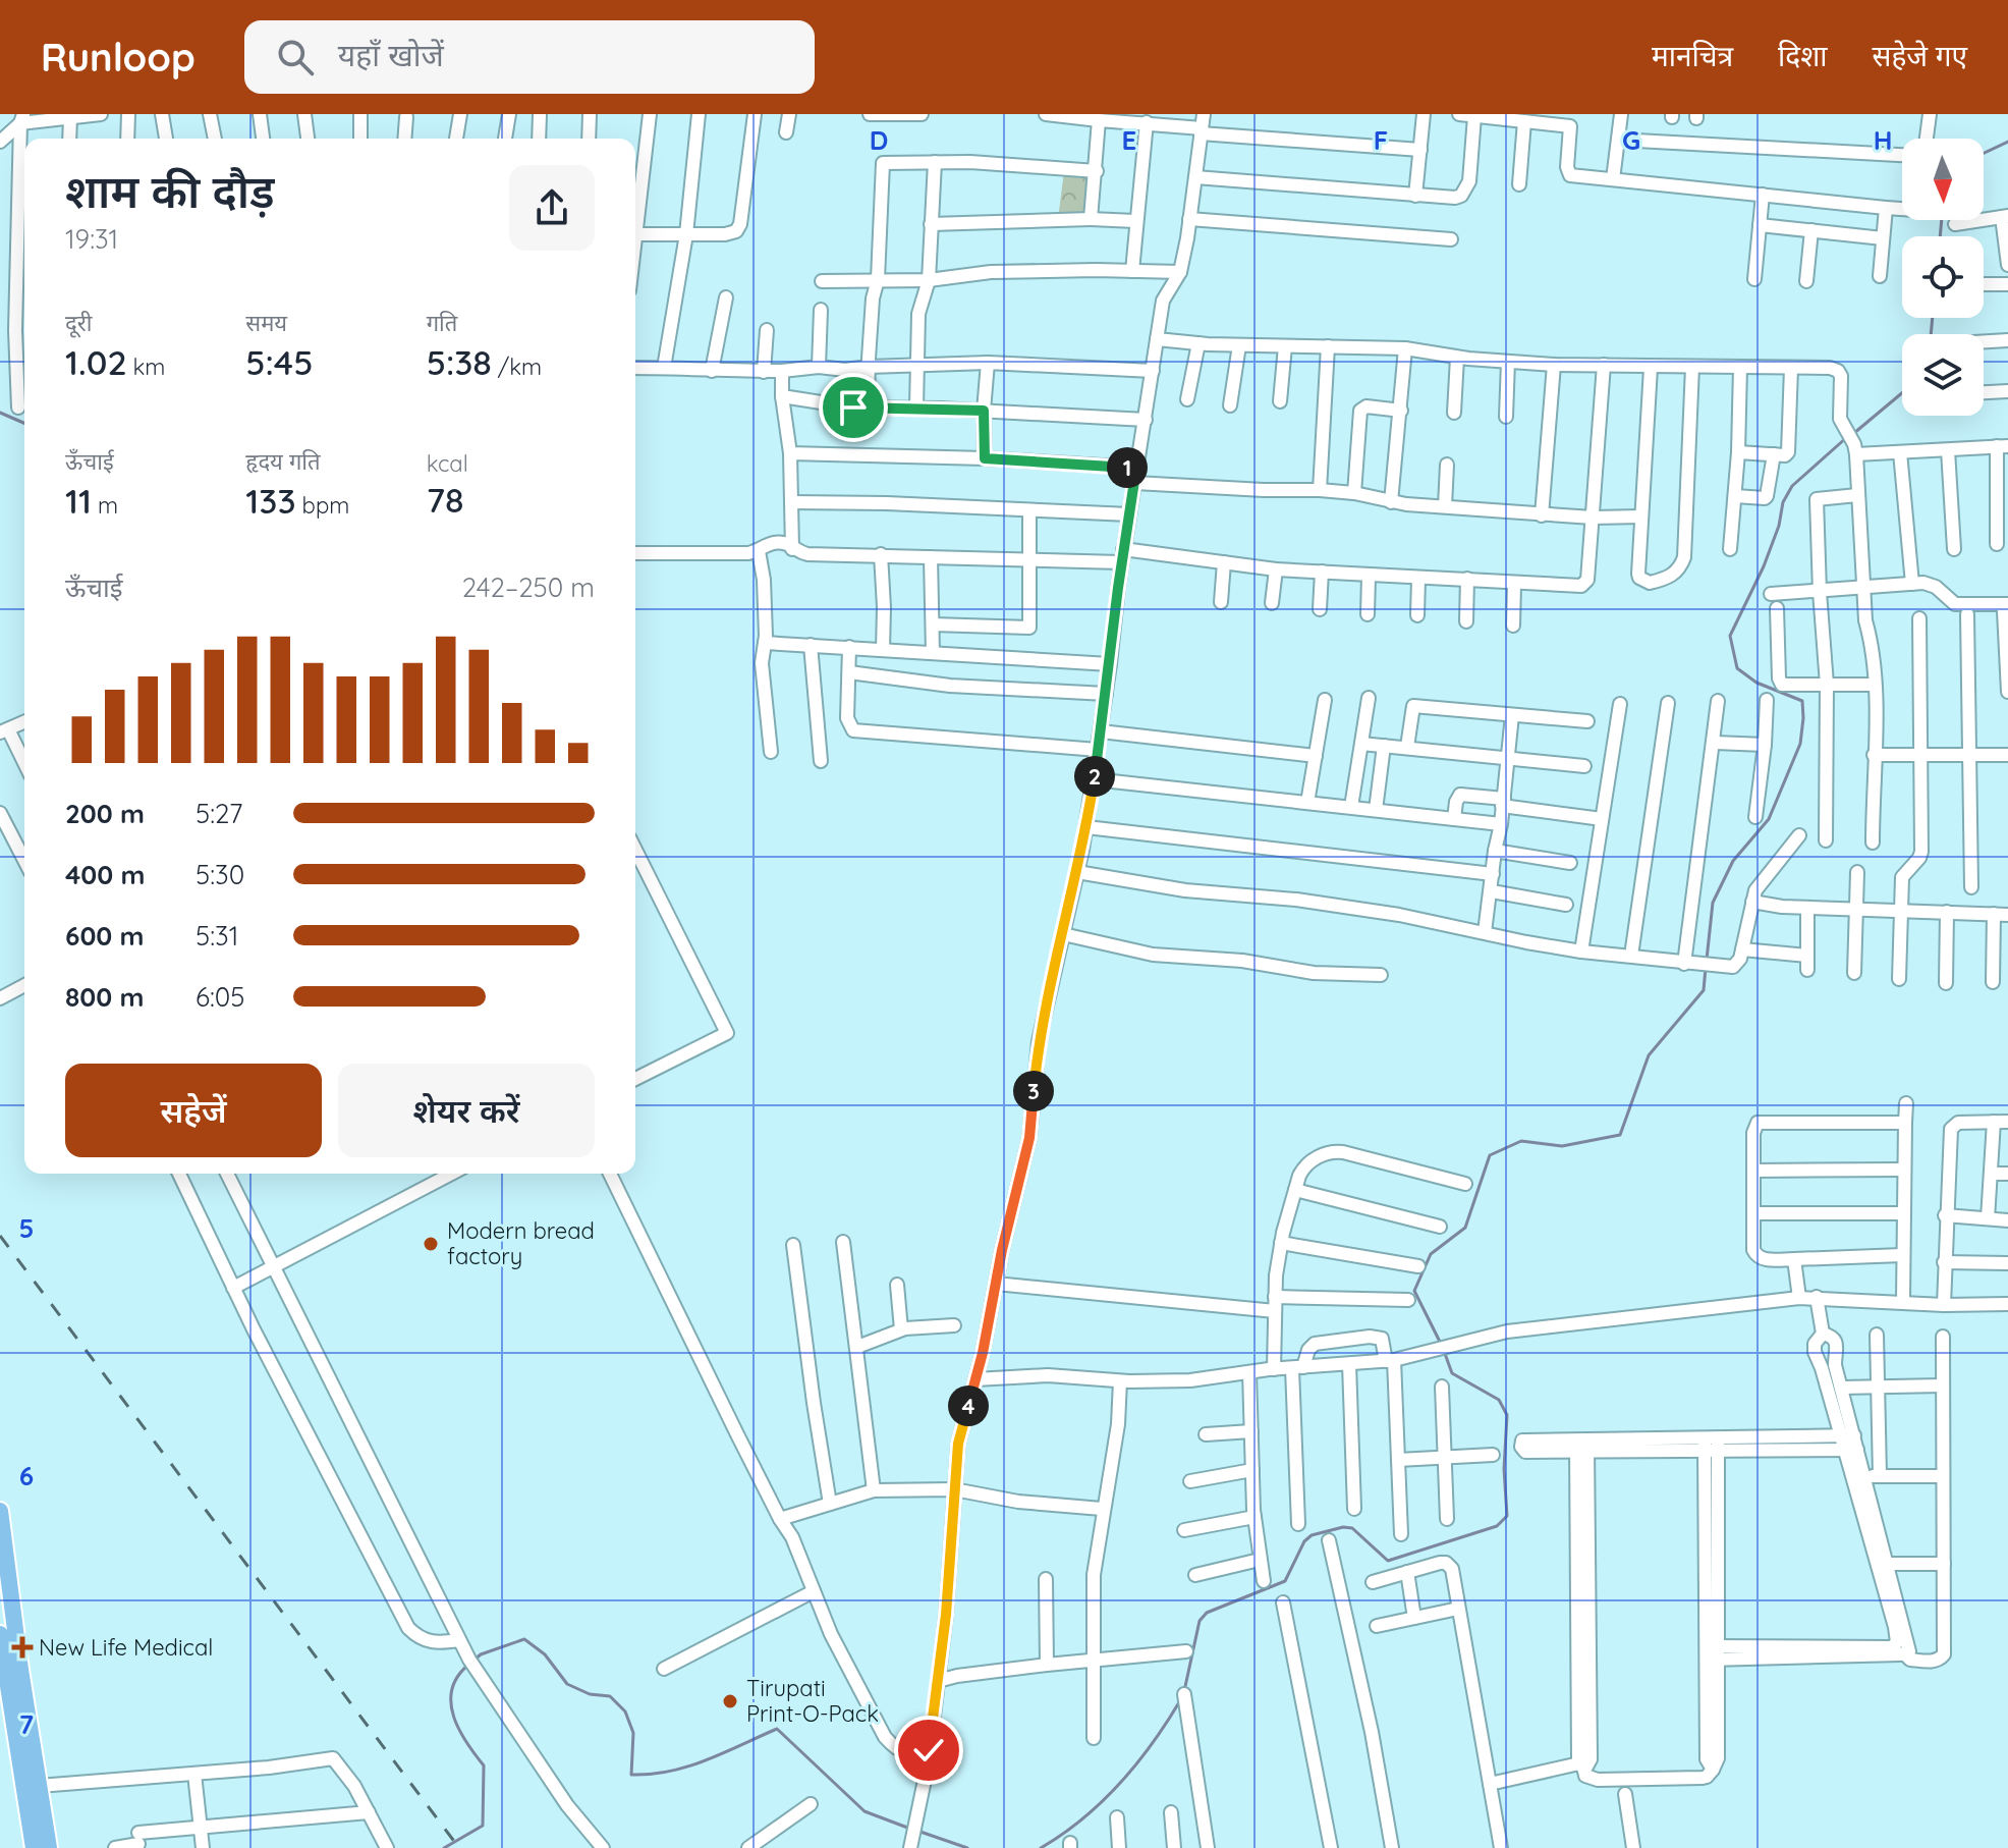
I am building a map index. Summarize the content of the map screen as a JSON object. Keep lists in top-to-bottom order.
{
  "places": {
    "other": ["Modern bread factory", "Tirupati Print-O-Pack"],
    "health": ["New Life Medical"]
  },
  "north": "bottom",
  "page": {
    "header": "Runloop",
    "search": "यहाँ खोजें",
    "nav": ["मानचित्र", "दिशा", "सहेजे गए"],
    "heading": ["शाम की दौड़", "19:31"],
    "stats": [
      ["दूरी", "1.02 km"],
      ["समय", "5:45"],
      ["गति", "5:38 /km"],
      ["ऊँचाई", "11 m"],
      ["हृदय गति", "133 bpm"],
      ["kcal", "78"]
    ],
    "pins": [
      "1",
      "2",
      "3",
      "4"
    ],
    "chart": ["ऊँचाई", "242–250 m"],
    "list": [
      {
        "name": "200 m",
        "note": "5:27"
      },
      {
        "name": "400 m",
        "note": "5:30"
      },
      {
        "name": "600 m",
        "note": "5:31"
      },
      {
        "name": "800 m",
        "note": "6:05"
      }
    ],
    "buttons": ["सहेजें", "शेयर करें"]
  },
  "grid": {
    "columns": [
      "D",
      "E",
      "F",
      "G",
      "H"
    ],
    "rows": ["5", "6", "7"]
  }
}
